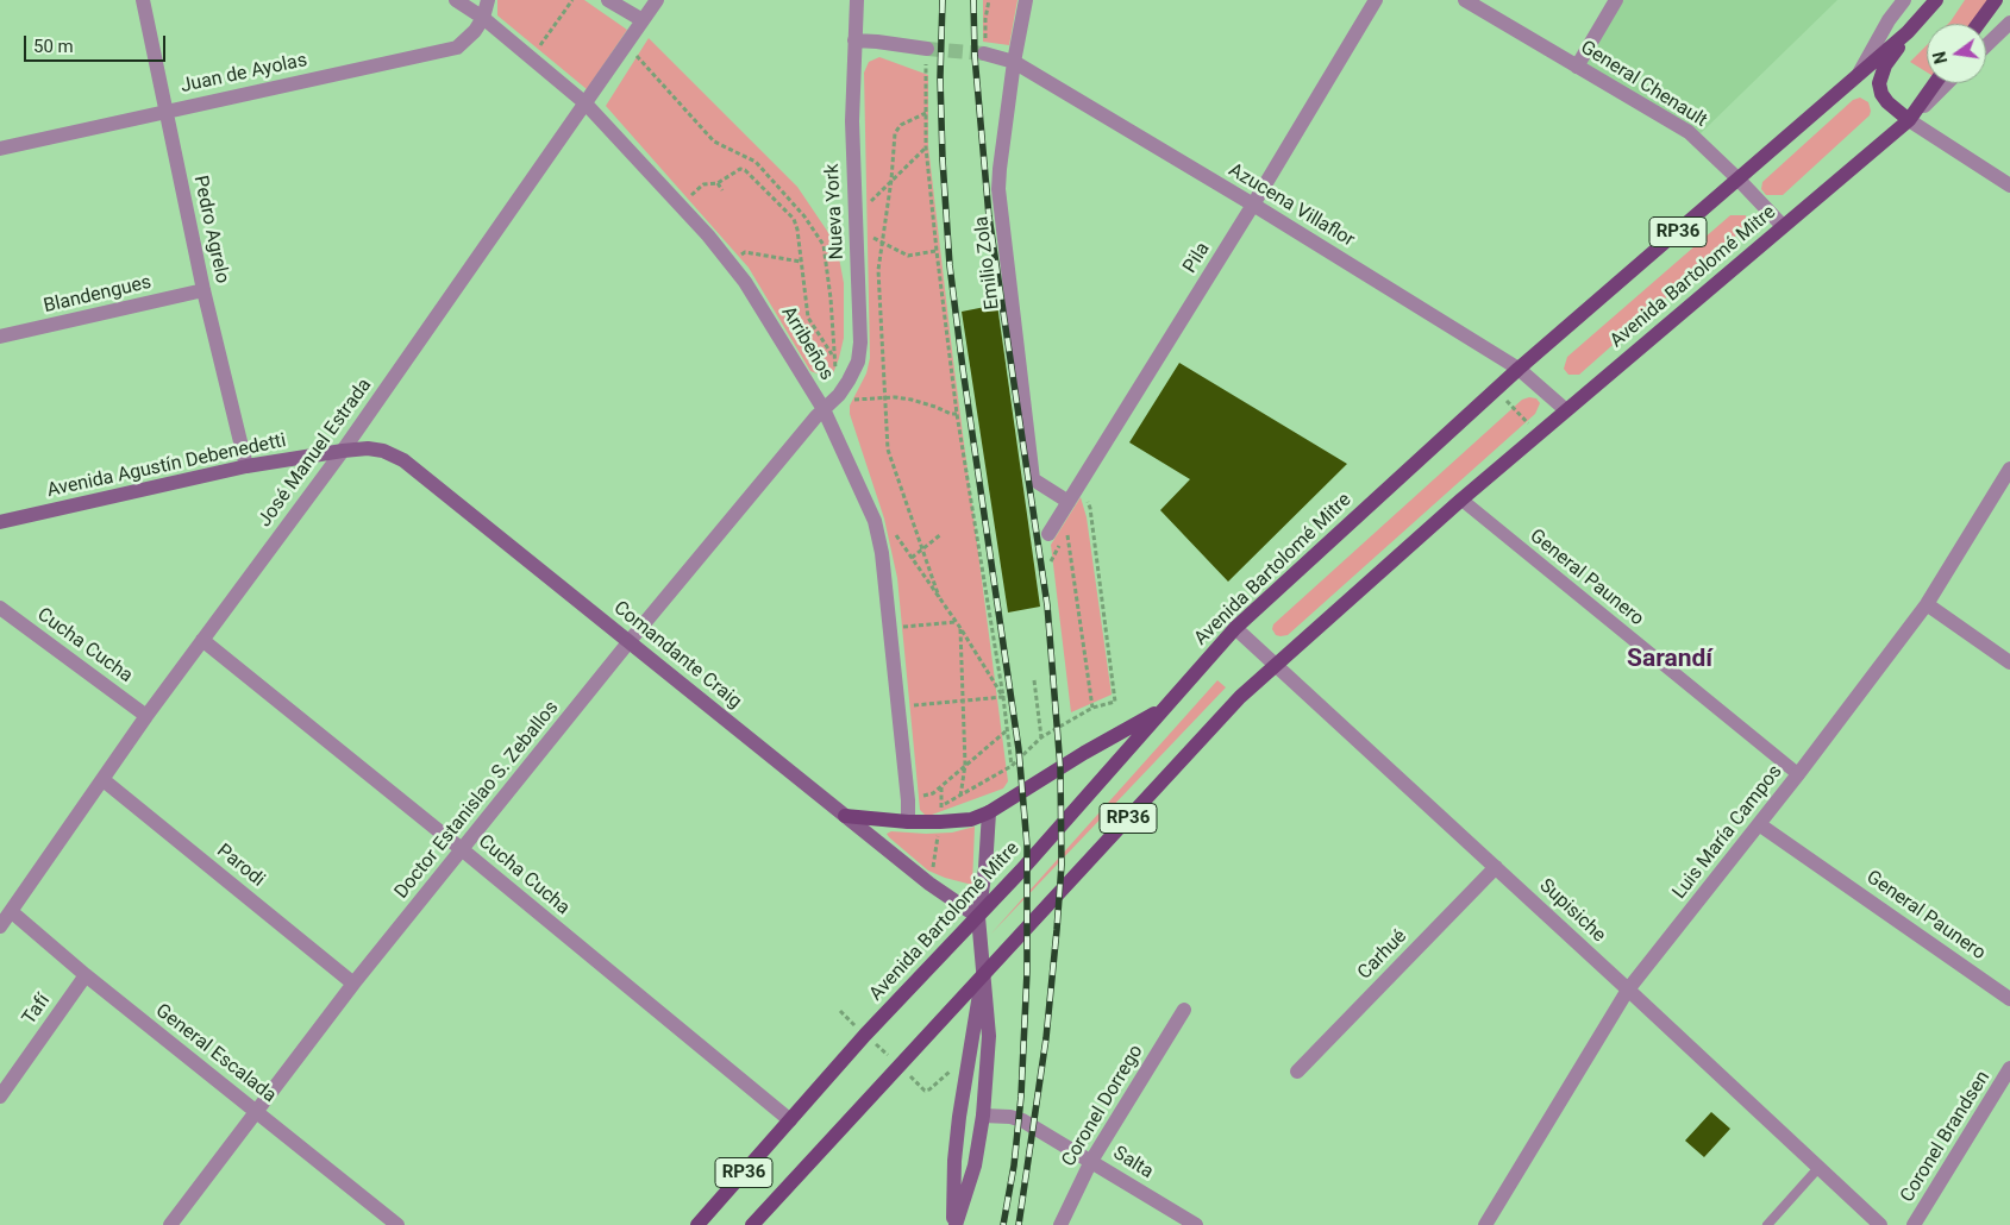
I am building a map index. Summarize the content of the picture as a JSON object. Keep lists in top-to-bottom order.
{
  "streets": {
    "main road": [
      "RP36",
      "Avenida Bartolomé Mitre",
      "Avenida Agustín Debenedetti",
      "Comandante Craig"
    ],
    "street": [
      "Juan de Ayolas",
      "General Chenault",
      "Azucena Villaflor",
      "Nueva York",
      "Pedro Agrelo",
      "Pila",
      "Emilio Zola",
      "Blandengues",
      "Arribeños",
      "José Manuel Estrada",
      "General Paunero",
      "Cucha Cucha",
      "Doctor Estanislao S. Zeballos",
      "Luis María Campos",
      "Parodi",
      "Supisiche",
      "Carhué",
      "Tafí",
      "General Escalada",
      "Coronel Dorrego",
      "Coronel Brandsen",
      "Salta"
    ]
  },
  "crossings": [
    ["Juan de Ayolas", "Pedro Agrelo"],
    ["Juan de Ayolas", "Arribeños"],
    ["General Chenault", "Avenida Bartolomé Mitre"],
    ["Azucena Villaflor", "Pila"],
    ["Azucena Villaflor", "Emilio Zola"],
    ["Azucena Villaflor", "Avenida Bartolomé Mitre"],
    ["Nueva York", "Arribeños"],
    ["Nueva York", "Doctor Estanislao S. Zeballos"],
    ["Pedro Agrelo", "Blandengues"],
    ["Pedro Agrelo", "Avenida Agustín Debenedetti"],
    ["Pila", "Emilio Zola"],
    ["Avenida Bartolomé Mitre", "General Paunero"],
    ["Avenida Bartolomé Mitre", "Cucha Cucha"],
    ["Avenida Bartolomé Mitre", "Comandante Craig"],
    ["Avenida Bartolomé Mitre", "Supisiche"],
    ["Arribeños", "José Manuel Estrada"],
    ["Arribeños", "Doctor Estanislao S. Zeballos"],
    ["José Manuel Estrada", "Avenida Agustín Debenedetti"],
    ["José Manuel Estrada", "Cucha Cucha"],
    ["José Manuel Estrada", "Comandante Craig"],
    ["José Manuel Estrada", "Parodi"],
    ["José Manuel Estrada", "General Escalada"],
    ["Avenida Agustín Debenedetti", "Comandante Craig"],
    ["General Paunero", "Luis María Campos"],
    ["Cucha Cucha", "Doctor Estanislao S. Zeballos"],
    ["Comandante Craig", "Doctor Estanislao S. Zeballos"],
    ["Doctor Estanislao S. Zeballos", "Parodi"],
    ["Doctor Estanislao S. Zeballos", "General Escalada"],
    ["Luis María Campos", "Supisiche"],
    ["Supisiche", "Carhué"],
    ["Tafí", "General Escalada"],
    ["Coronel Dorrego", "Salta"]
  ],
  "districts": ["Sarandí"],
  "scale_bar": "50 m",
  "north": "left"
}
